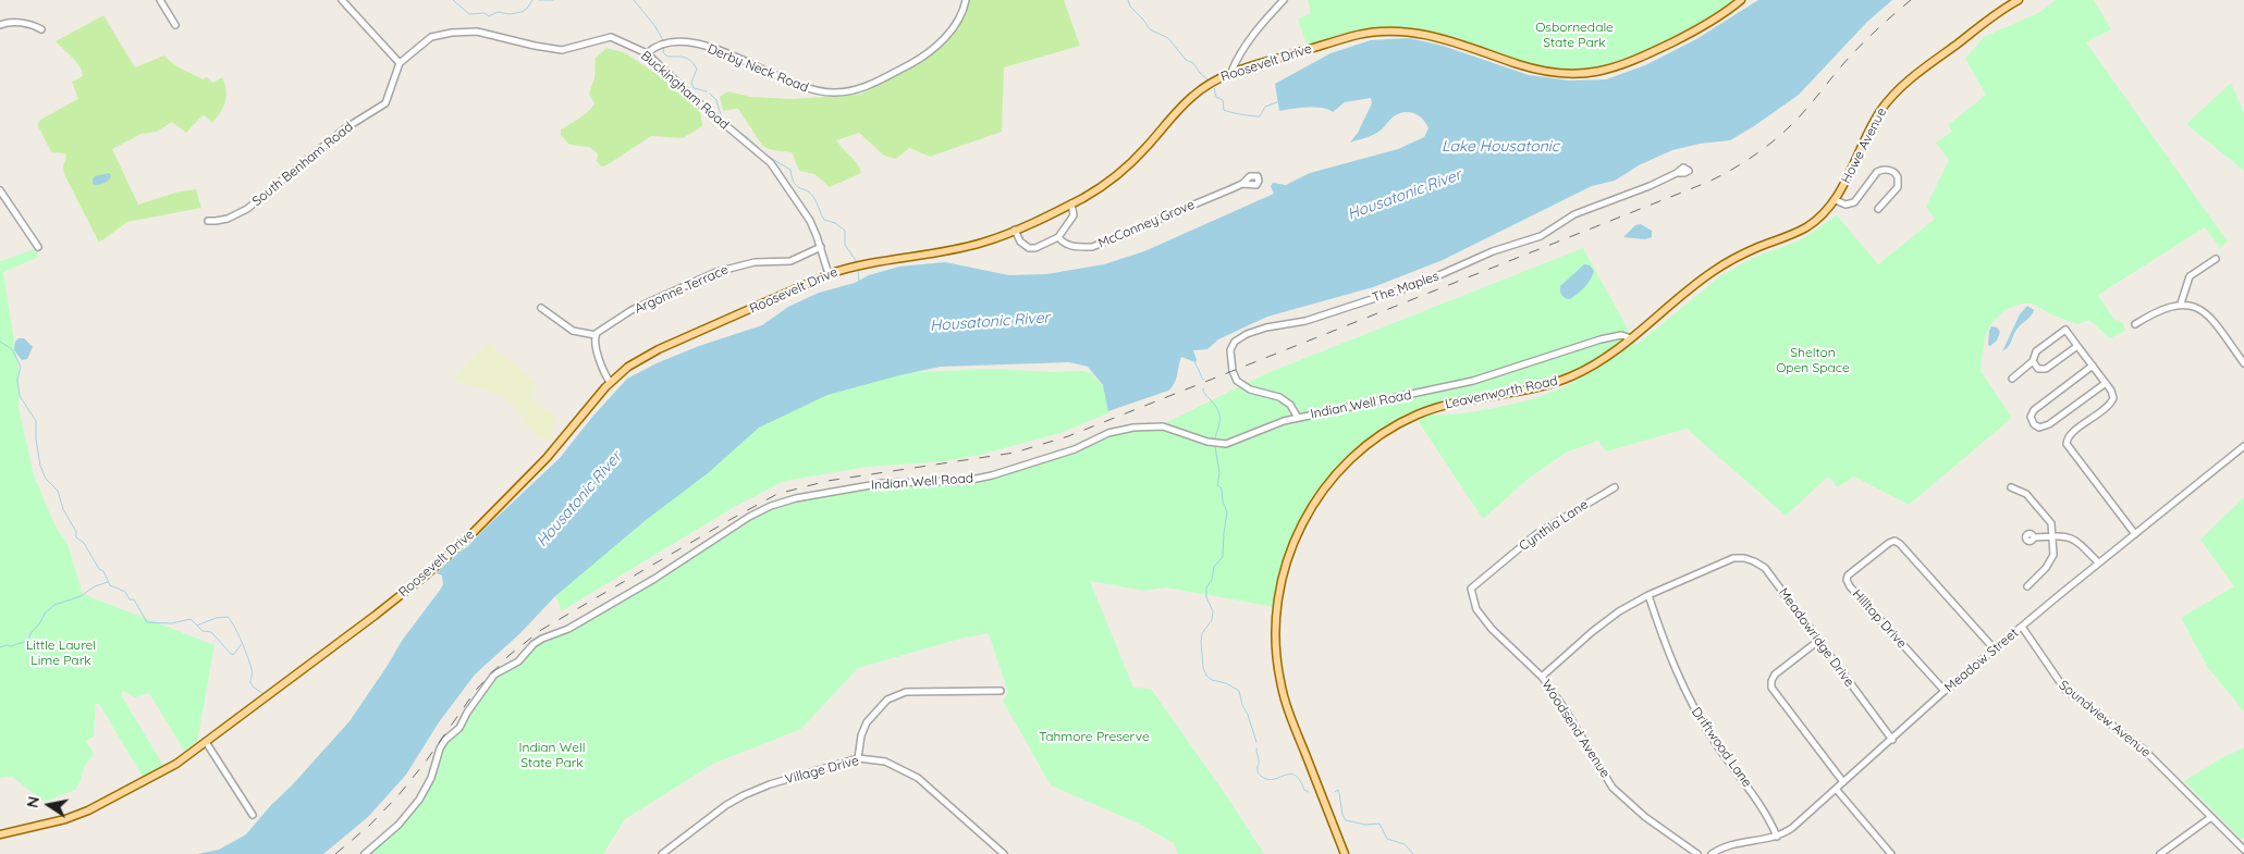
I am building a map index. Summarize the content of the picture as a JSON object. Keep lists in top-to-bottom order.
{
  "streets": {
    "main road": ["Roosevelt Drive", "Howe Avenue", "Leavenworth Road"],
    "street": [
      "Derby Neck Road",
      "Buckingham Road",
      "South Benham Road",
      "McConney Grove",
      "The Maples",
      "Argonne Terrace",
      "Indian Well Road",
      "Cynthia Lane",
      "Hilltop Drive",
      "Meadowridge Drive",
      "Meadow Street",
      "Soundview Avenue",
      "Woodsend Avenue",
      "Driftwood Lane",
      "Village Drive"
    ]
  },
  "crossings": [
    ["Roosevelt Drive", "Buckingham Road"],
    ["Derby Neck Road", "Buckingham Road"],
    ["Buckingham Road", "South Benham Road"],
    ["Buckingham Road", "Argonne Terrace"],
    ["Howe Avenue", "Leavenworth Road"],
    ["The Maples", "Indian Well Road"],
    ["Leavenworth Road", "Indian Well Road"],
    ["Cynthia Lane", "Woodsend Avenue"],
    ["Hilltop Drive", "Meadow Street"],
    ["Meadowridge Drive", "Meadow Street"],
    ["Meadowridge Drive", "Driftwood Lane"],
    ["Meadow Street", "Soundview Avenue"],
    ["Meadow Street", "Driftwood Lane"]
  ],
  "water": ["Lake Housatonic", "Housatonic River"],
  "parks": [
    "Osbornedale State Park",
    "Shelton Open Space",
    "Little Laurel Lime Park",
    "Tahmore Preserve",
    "Indian Well State Park"
  ],
  "north": "left"
}
